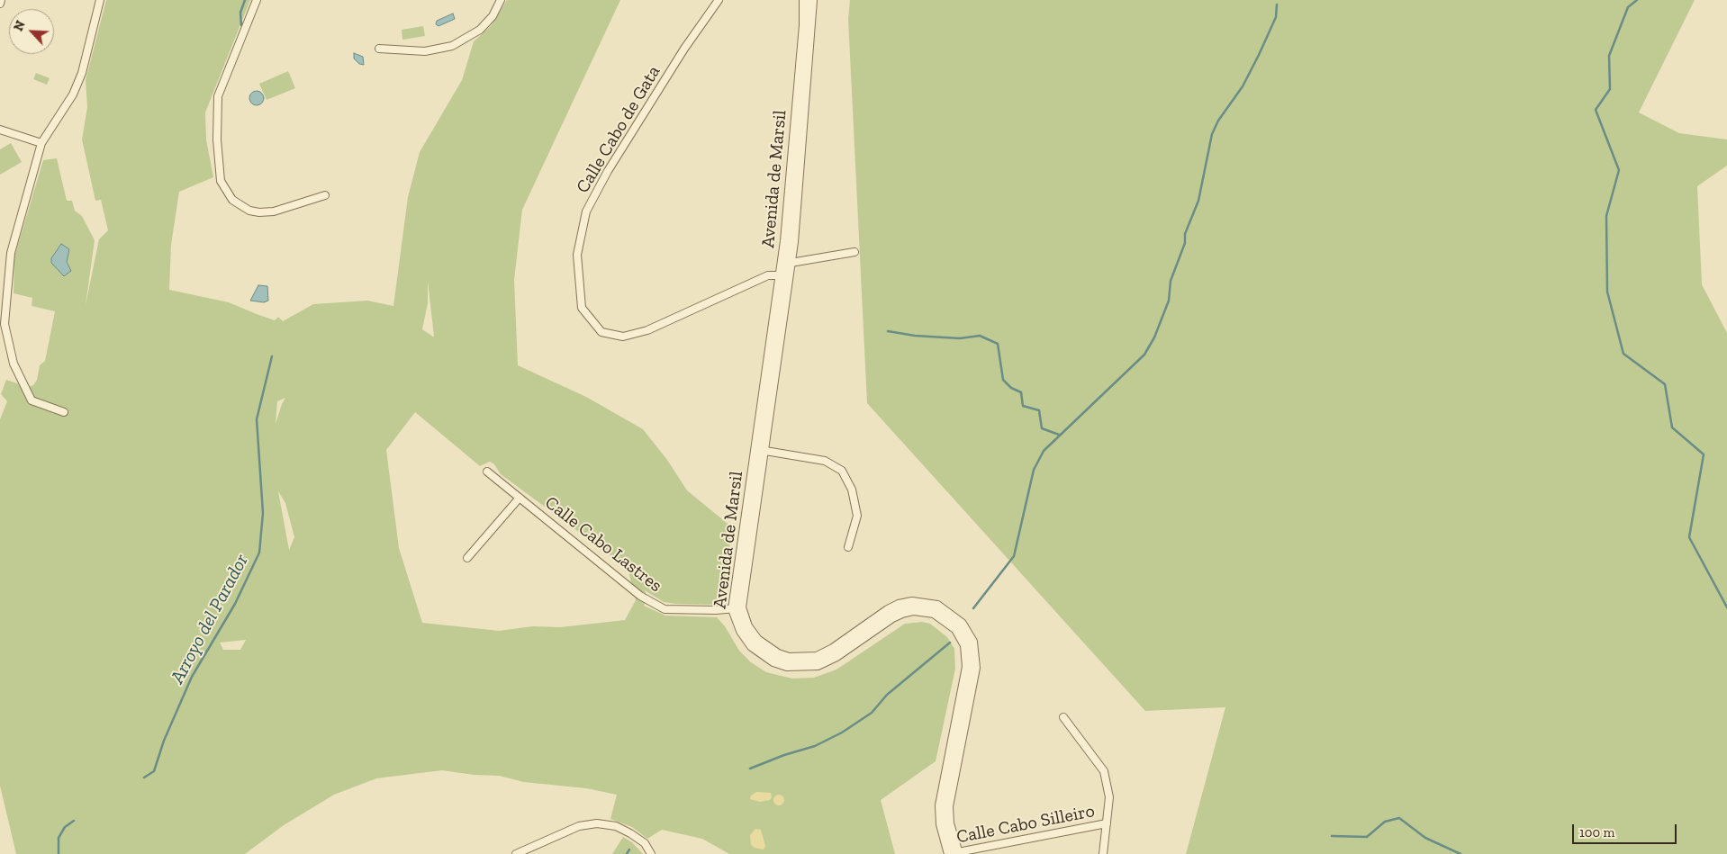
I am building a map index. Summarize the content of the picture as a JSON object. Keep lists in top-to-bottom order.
{
  "streets": {
    "street": [
      "Calle Cabo de Gata",
      "Avenida de Marsil",
      "Calle Cabo Lastres",
      "Calle Cabo Silleiro"
    ]
  },
  "crossings": [
    ["Calle Cabo de Gata", "Avenida de Marsil"],
    ["Avenida de Marsil", "Calle Cabo Lastres"],
    ["Avenida de Marsil", "Calle Cabo Silleiro"]
  ],
  "water": ["Arroyo del Parador"],
  "scale_bar": "100 m",
  "north": "top left"
}
